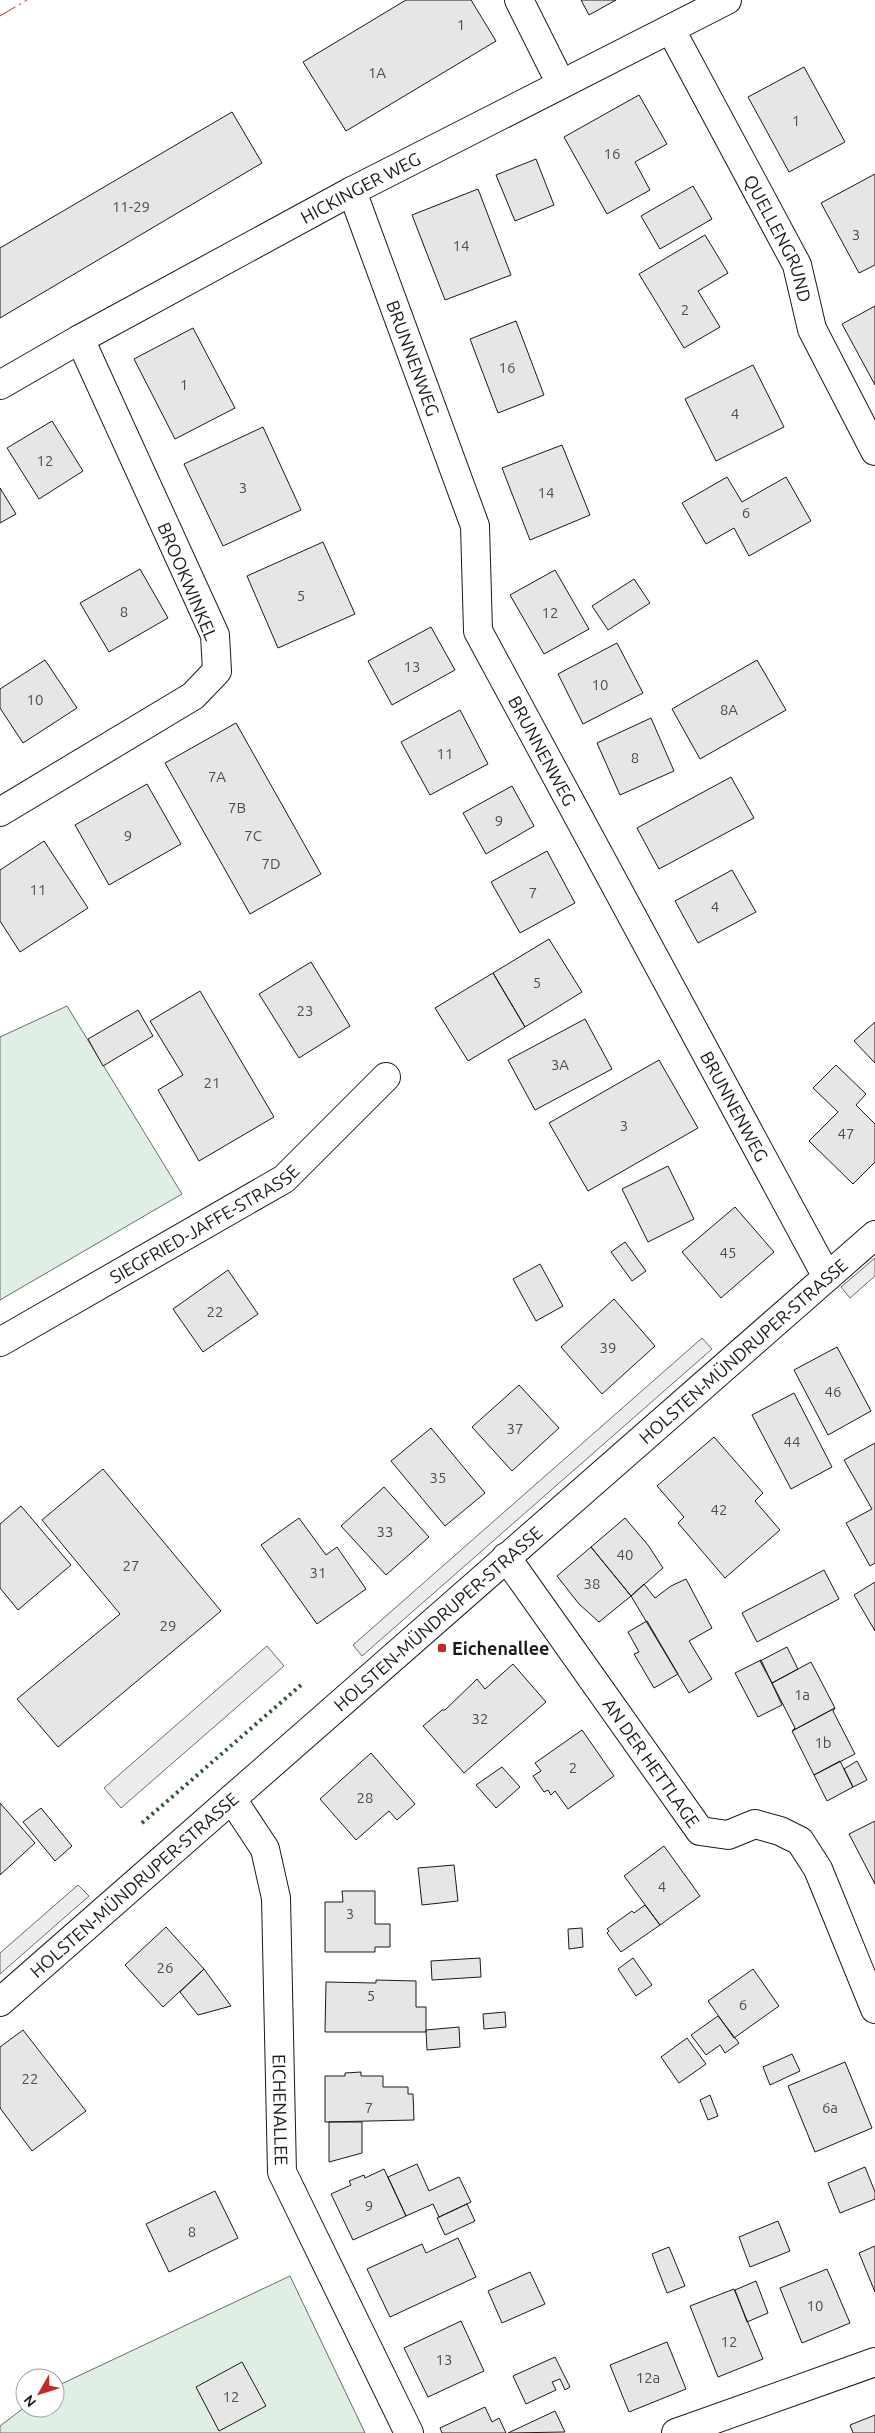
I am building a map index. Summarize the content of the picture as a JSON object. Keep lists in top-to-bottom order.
{
  "streets": {
    "street": [
      "HICKINGER WEG",
      "QUELLENGRUND",
      "BRUNNENWEG",
      "BROOKWINKEL",
      "SIEGFRIED-JAFFE-STRASSE",
      "HOLSTEN-MÜNDRUPER-STRASSE",
      "AN DER HETTLAGE",
      "EICHENALLEE"
    ]
  },
  "crossings": [
    ["HICKINGER WEG", "QUELLENGRUND"],
    ["HICKINGER WEG", "BRUNNENWEG"],
    ["HICKINGER WEG", "BROOKWINKEL"],
    ["BRUNNENWEG", "HOLSTEN-MÜNDRUPER-STRASSE"],
    ["HOLSTEN-MÜNDRUPER-STRASSE", "AN DER HETTLAGE"],
    ["HOLSTEN-MÜNDRUPER-STRASSE", "EICHENALLEE"]
  ],
  "places": {
    "transit": ["Eichenallee"]
  },
  "house_numbers": [
    "1",
    "1A",
    "1",
    "16",
    "11-29",
    "3",
    "14",
    "2",
    "16",
    "1",
    "4",
    "12",
    "3",
    "14",
    "6",
    "5",
    "8",
    "12",
    "13",
    "10",
    "10",
    "8A",
    "11",
    "8",
    "7A",
    "7B",
    "9",
    "9",
    "7C",
    "7D",
    "11",
    "7",
    "4",
    "5",
    "23",
    "3A",
    "21",
    "3",
    "47",
    "45",
    "22",
    "39",
    "46",
    "37",
    "44",
    "35",
    "42",
    "33",
    "40",
    "27",
    "31",
    "38",
    "29",
    "1a",
    "32",
    "1b",
    "2",
    "28",
    "4",
    "3",
    "26",
    "5",
    "6",
    "22",
    "7",
    "6a",
    "9",
    "8",
    "10",
    "12",
    "13",
    "12a",
    "12"
  ],
  "north": "bottom left"
}
